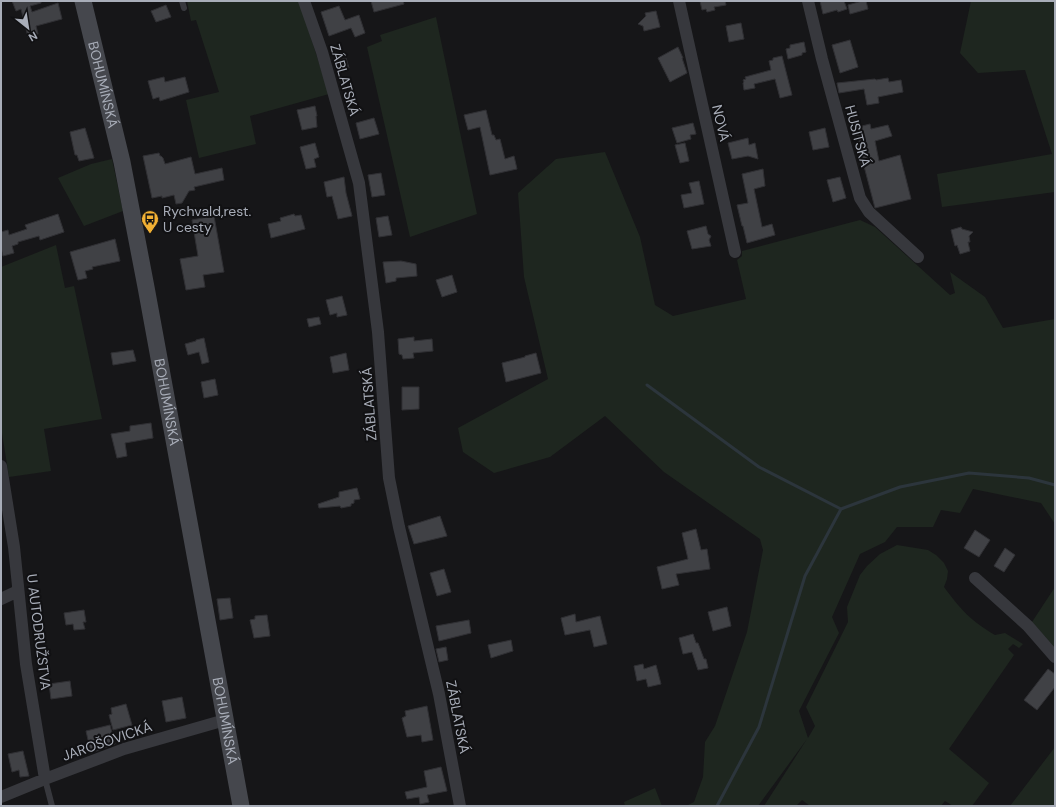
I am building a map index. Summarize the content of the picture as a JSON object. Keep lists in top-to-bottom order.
{
  "streets": {
    "main road": ["BOHUMÍNSKÁ"],
    "street": [
      "ZÁBLATSKÁ",
      "NOVÁ",
      "HUSITSKÁ",
      "U AUTODRUŽSTVA",
      "JAROŠOVICKÁ"
    ]
  },
  "crossings": [
    ["BOHUMÍNSKÁ", "JAROŠOVICKÁ"],
    ["U AUTODRUŽSTVA", "JAROŠOVICKÁ"]
  ],
  "places": {
    "bus stop": ["Rychvald,rest. U cesty"]
  },
  "north": "bottom right"
}
